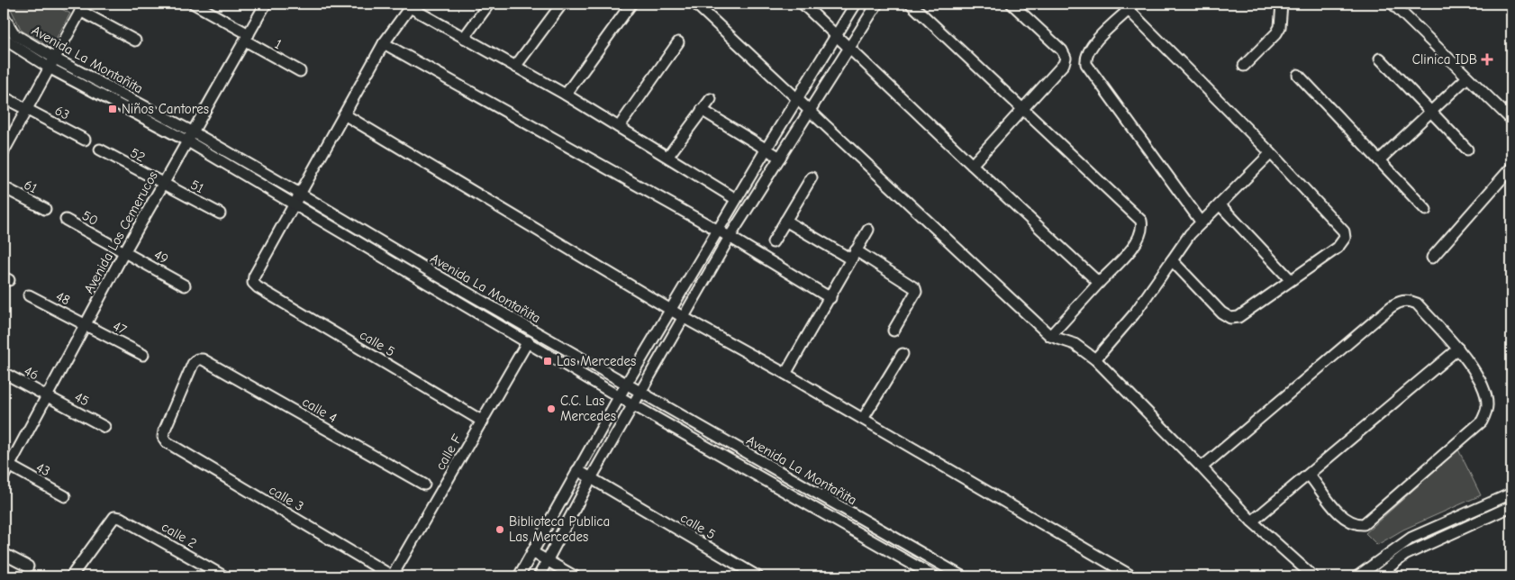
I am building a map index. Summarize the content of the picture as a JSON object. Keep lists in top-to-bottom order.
{
  "streets": {
    "street": [
      "1",
      "Avenida La Montañita",
      "63",
      "52",
      "61",
      "51",
      "50",
      "Avenida Los Cemerucos",
      "49",
      "48",
      "47",
      "calle 5",
      "46",
      "45",
      "calle 4",
      "calle F",
      "43",
      "calle 3",
      "calle 2"
    ]
  },
  "crossings": [
    ["1", "Avenida Los Cemerucos"],
    ["Avenida La Montañita", "Avenida Los Cemerucos"],
    ["Avenida La Montañita", "calle 5"],
    ["Avenida La Montañita", "calle F"],
    ["52", "51"],
    ["52", "Avenida Los Cemerucos"],
    ["51", "Avenida Los Cemerucos"],
    ["50", "Avenida Los Cemerucos"],
    ["50", "49"],
    ["Avenida Los Cemerucos", "49"],
    ["Avenida Los Cemerucos", "48"],
    ["Avenida Los Cemerucos", "47"],
    ["Avenida Los Cemerucos", "46"],
    ["Avenida Los Cemerucos", "45"],
    ["Avenida Los Cemerucos", "43"],
    ["48", "47"],
    ["calle 5", "calle F"],
    ["46", "45"],
    ["calle 4", "calle 3"],
    ["calle F", "calle 3"]
  ],
  "places": {
    "health": ["Clinica IDB"],
    "transit": ["Niños Cantores", "Las Mercedes"],
    "other": ["C.C. Las Mercedes", "Biblioteca Publica Las Mercedes"]
  }
}
